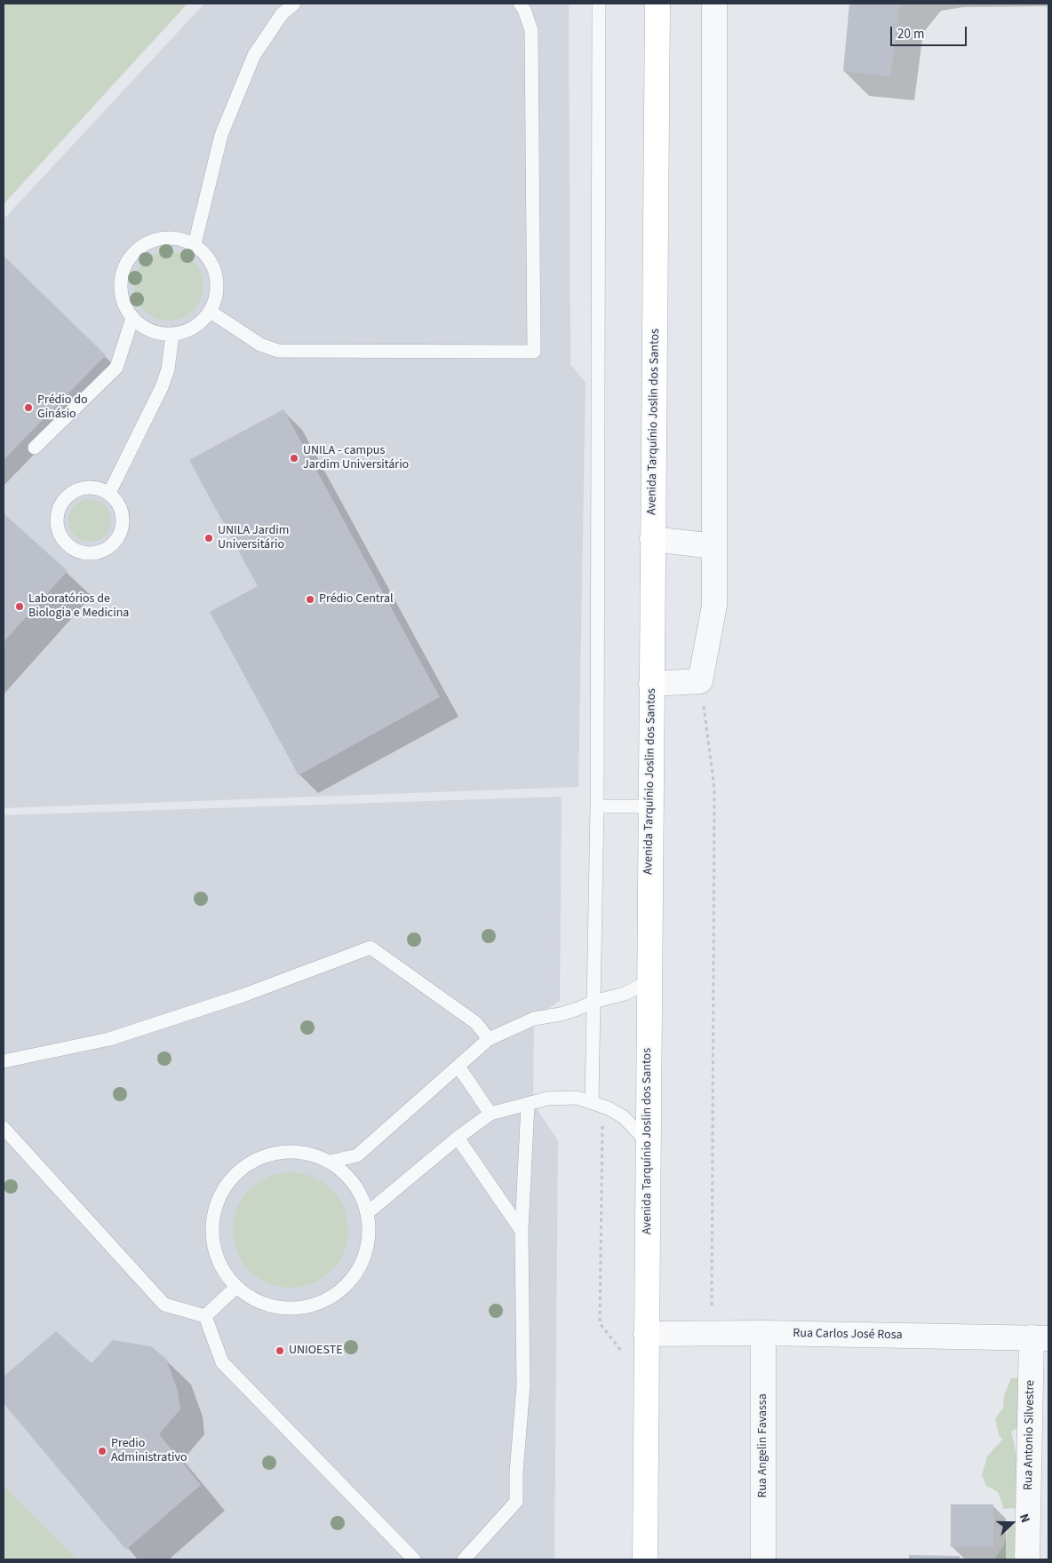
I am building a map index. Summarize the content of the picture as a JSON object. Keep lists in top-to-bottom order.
{
  "streets": {
    "main road": ["Avenida Tarquínio Joslin dos Santos"],
    "street": ["Rua Carlos José Rosa", "Rua Antonio Silvestre", "Rua Angelin Favassa"]
  },
  "crossings": [
    ["Avenida Tarquínio Joslin dos Santos", "Rua Carlos José Rosa"],
    ["Rua Carlos José Rosa", "Rua Antonio Silvestre"],
    ["Rua Carlos José Rosa", "Rua Angelin Favassa"]
  ],
  "places": [
    "Prédio do Ginásio",
    "UNILA - campus Jardim Universitário",
    "UNILA Jardim Universitário",
    "Prédio Central",
    "Laboratórios de Biologia e Medicina",
    "UNIOESTE",
    "Predio Administrativo"
  ],
  "scale_bar": "20 m",
  "north": "right"
}
